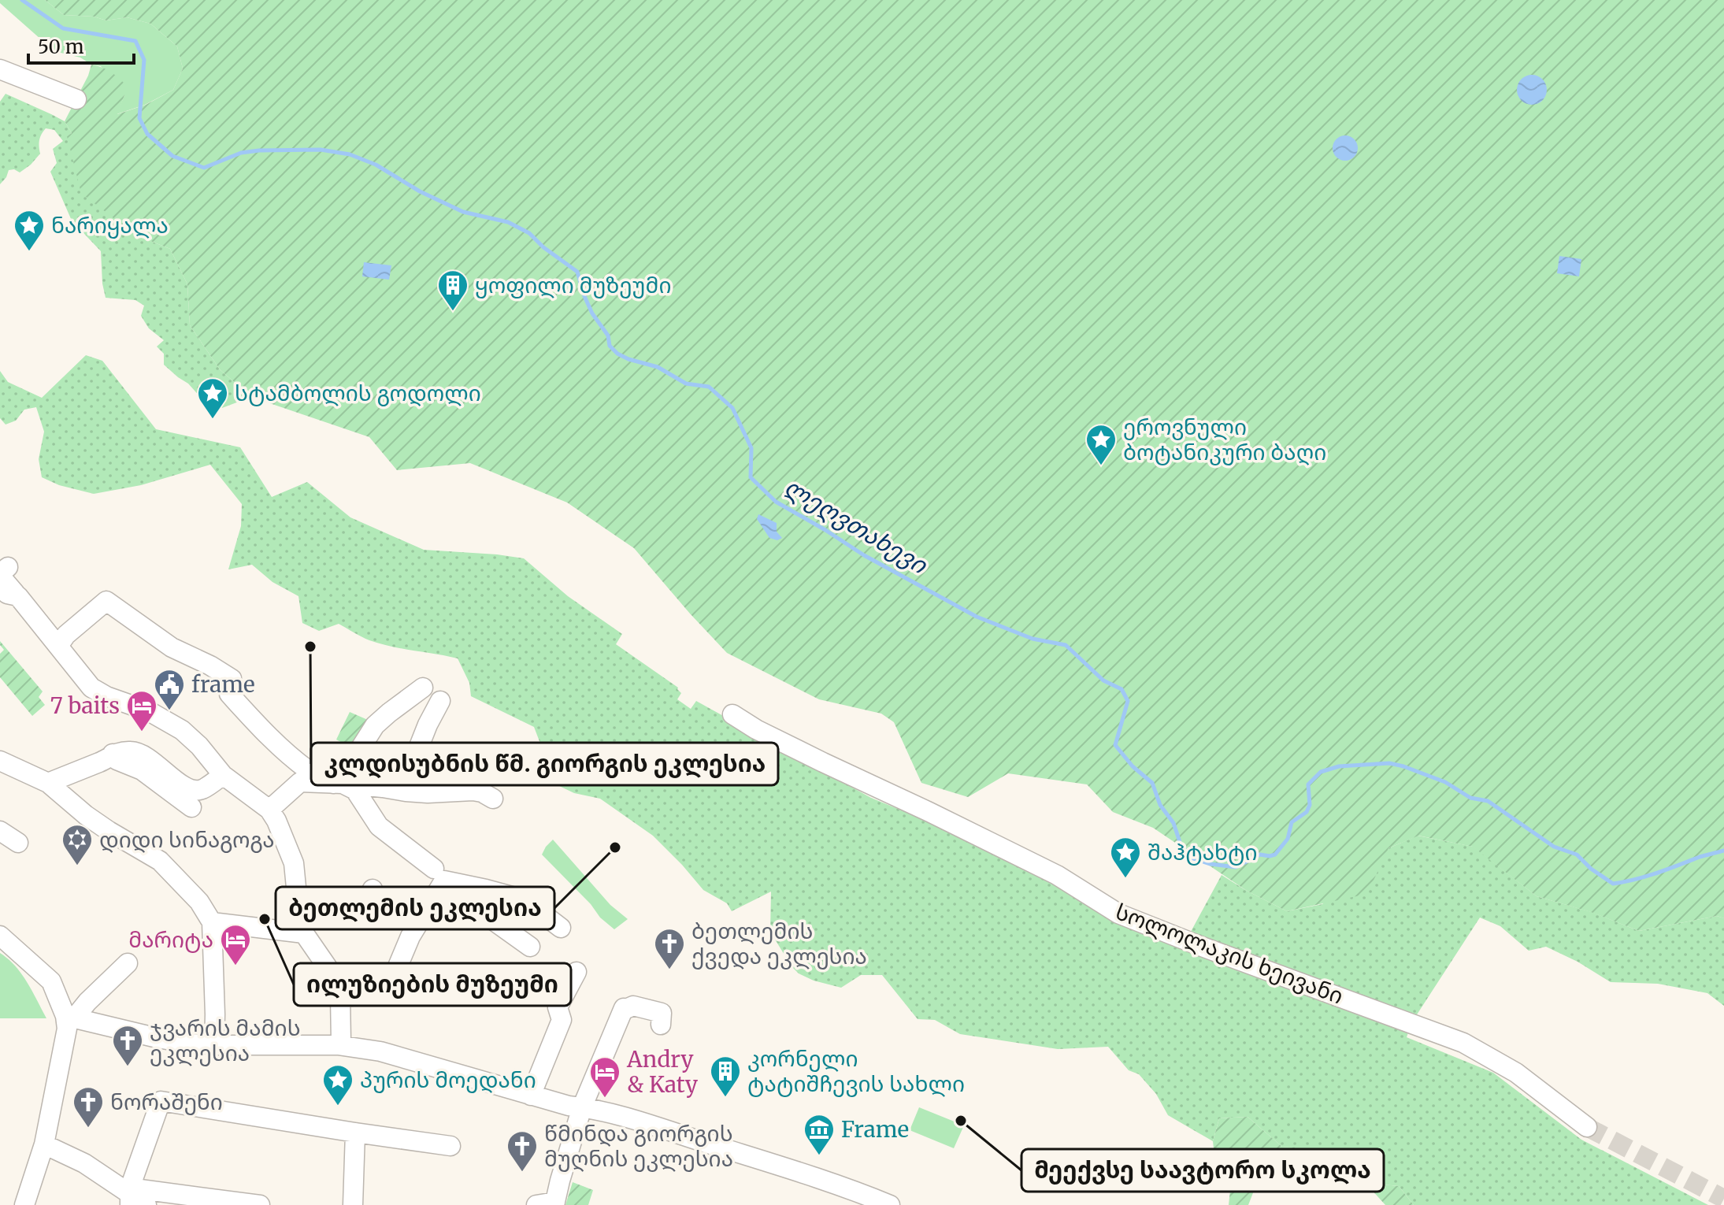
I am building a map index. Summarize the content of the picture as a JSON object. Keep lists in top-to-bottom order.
{
  "streets": {
    "street": ["სოლოლაკის ხეივანი"]
  },
  "water": ["ლეღვთახევი"],
  "places": {
    "place": [
      "ნარიყალა",
      "სტამბოლის გოდოლი",
      "ეროვნული ბოტანიკური ბაღი",
      "შაჰტახტი",
      "პურის მოედანი"
    ],
    "building": ["ყოფილი მუზეუმი", "კორნელი ტატიშჩევის სახლი"],
    "other": [
      "კლდისუბნის წმ. გიორგის ეკლესია",
      "ბეთლემის ეკლესია",
      "ილუზიების მუზეუმი",
      "მეექვსე საავტორო სკოლა"
    ],
    "public building": ["frame"],
    "hotel": ["7 baits", "მარიტა", "Andry & Katy"],
    "synagogue": ["დიდი სინაგოგა"],
    "church": [
      "ბეთლემის ქვედა ეკლესია",
      "ჯვარის მამის ეკლესია",
      "ნორაშენი",
      "წმინდა გიორგის მუღნის ეკლესია"
    ],
    "museum": ["Frame"]
  },
  "scale_bar": "50 m"
}
